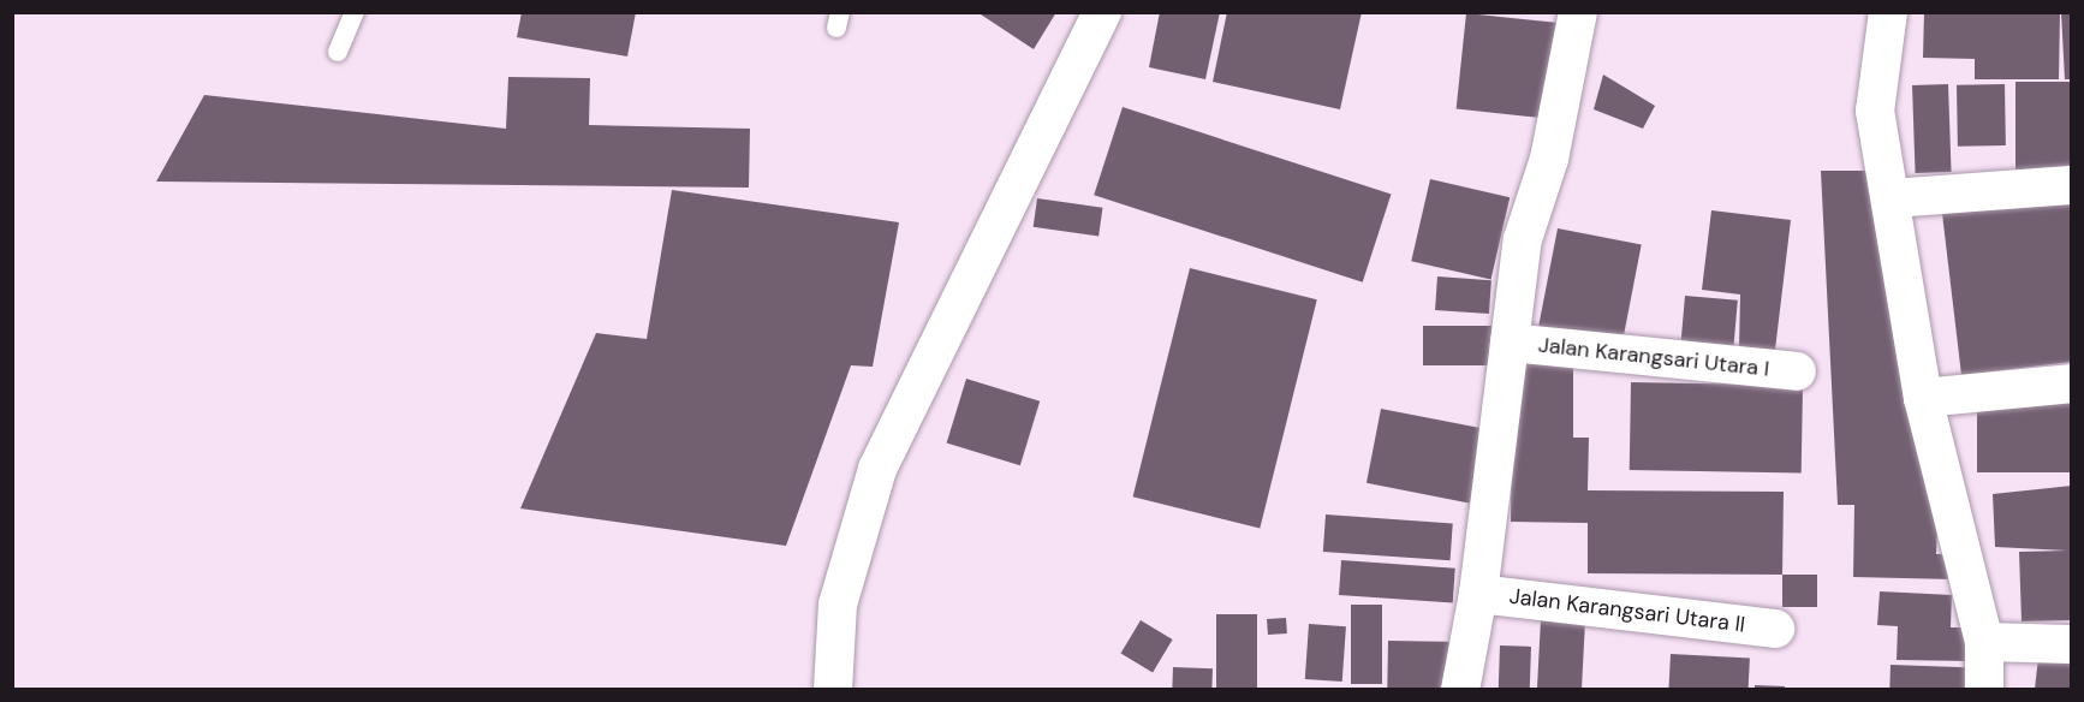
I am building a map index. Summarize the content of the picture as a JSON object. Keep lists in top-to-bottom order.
{
  "streets": {
    "street": ["Jalan Karangsari Utara I", "Jalan Karangsari Utara II"]
  }
}
